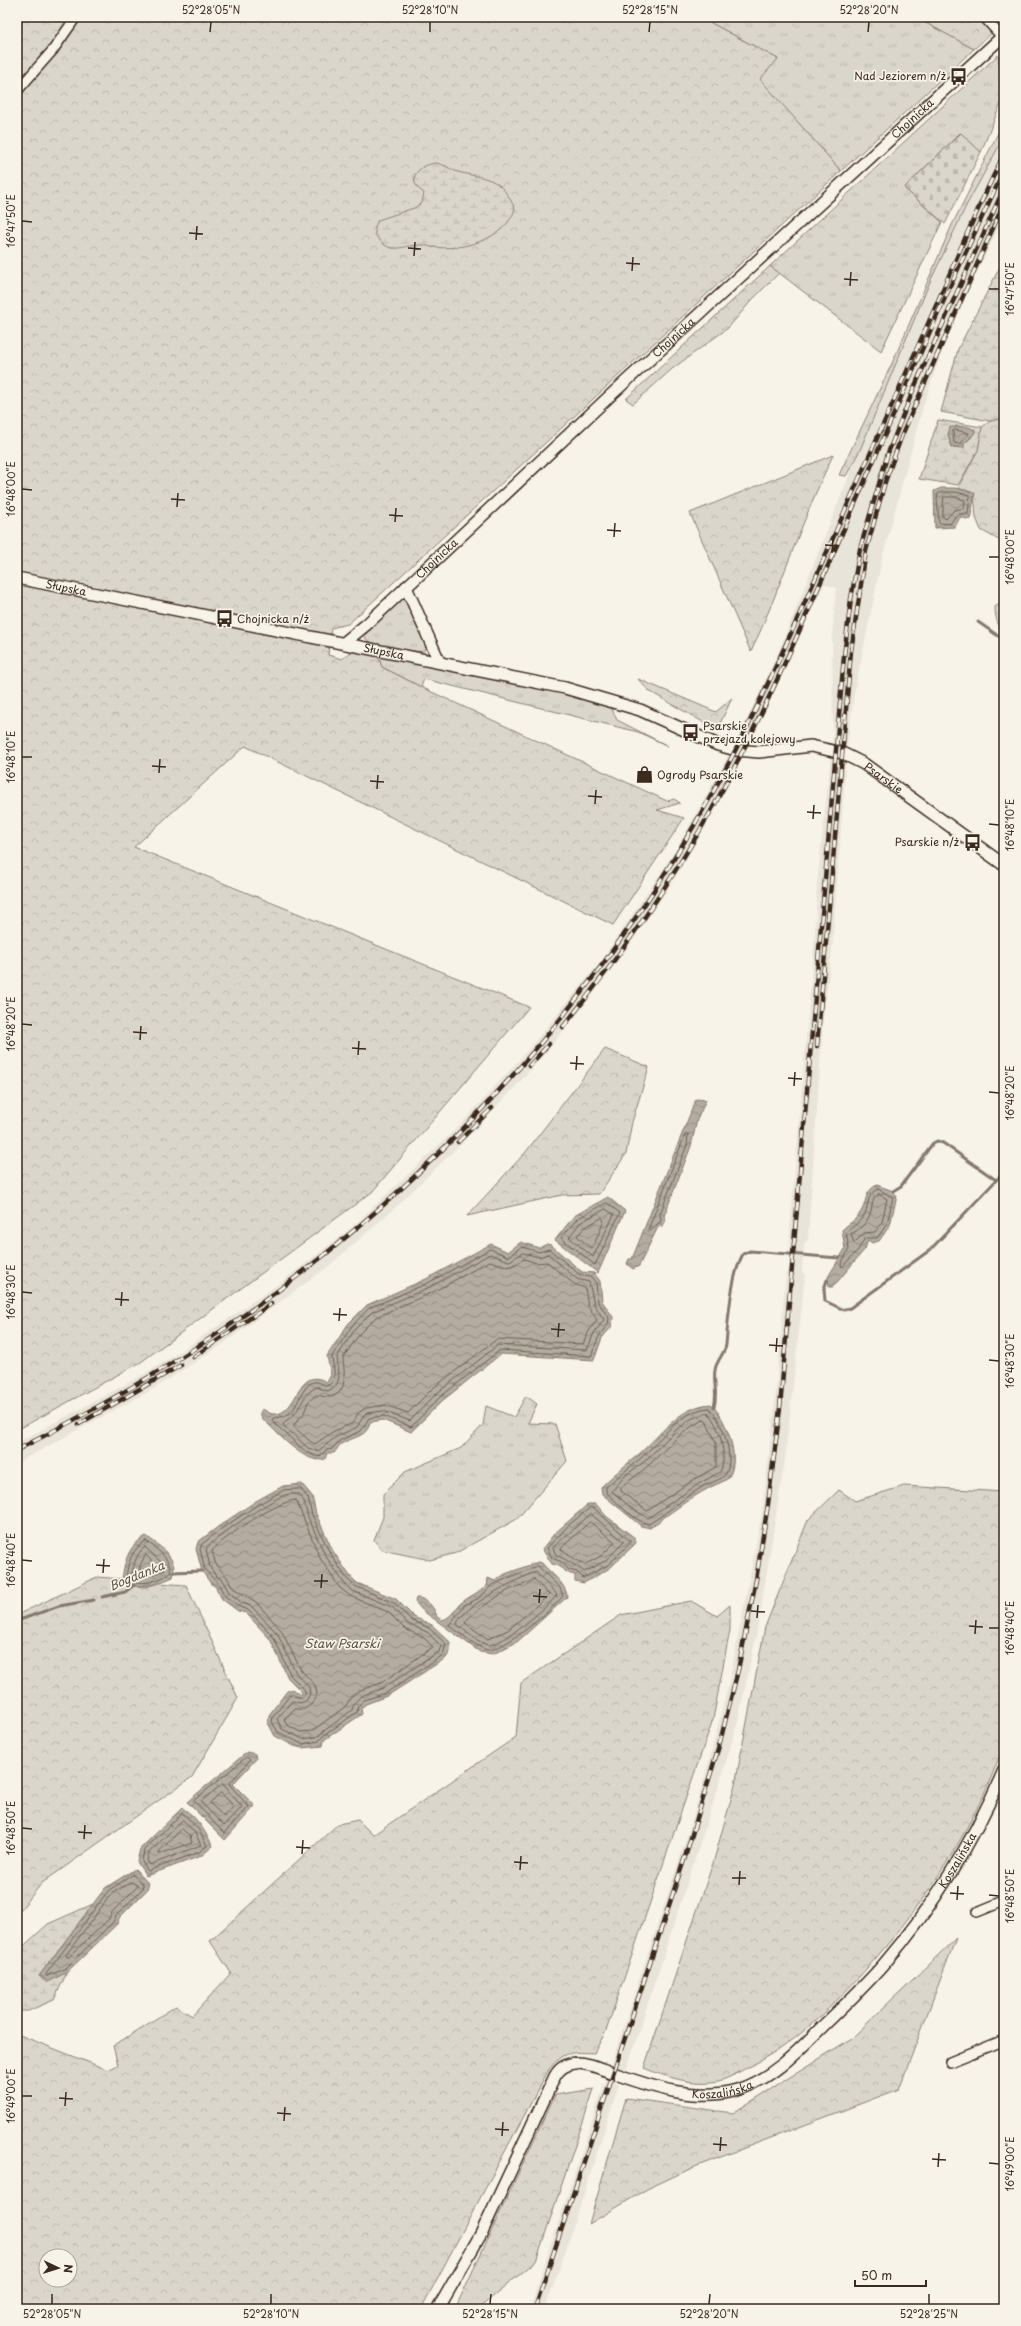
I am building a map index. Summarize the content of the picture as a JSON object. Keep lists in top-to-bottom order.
{
  "streets": {
    "street": [
      "Chojnicka",
      "Słupska",
      "Psarskie",
      "Koszalińska"
    ]
  },
  "crossings": [
    ["Chojnicka", "Słupska"],
    ["Słupska", "Psarskie"]
  ],
  "water": ["Bogdanka", "Staw Psarski"],
  "places": {
    "bus stop": [
      "Nad Jeziorem n/ż",
      "Chojnicka n/ż",
      "Psarskie przejazd kolejowy",
      "Psarskie n/ż"
    ],
    "shop": ["Ogrody Psarskie"]
  },
  "scale_bar": "50 m",
  "north": "right",
  "coordinates": [
    "52°28'05\"N",
    "52°28'10\"N",
    "52°28'15\"N",
    "52°28'20\"N",
    "16°47'50\"E",
    "16°48'00\"E",
    "16°48'10\"E",
    "16°48'20\"E",
    "16°48'30\"E",
    "16°48'40\"E",
    "16°48'50\"E",
    "16°49'00\"E",
    "52°28'25\"N"
  ]
}
